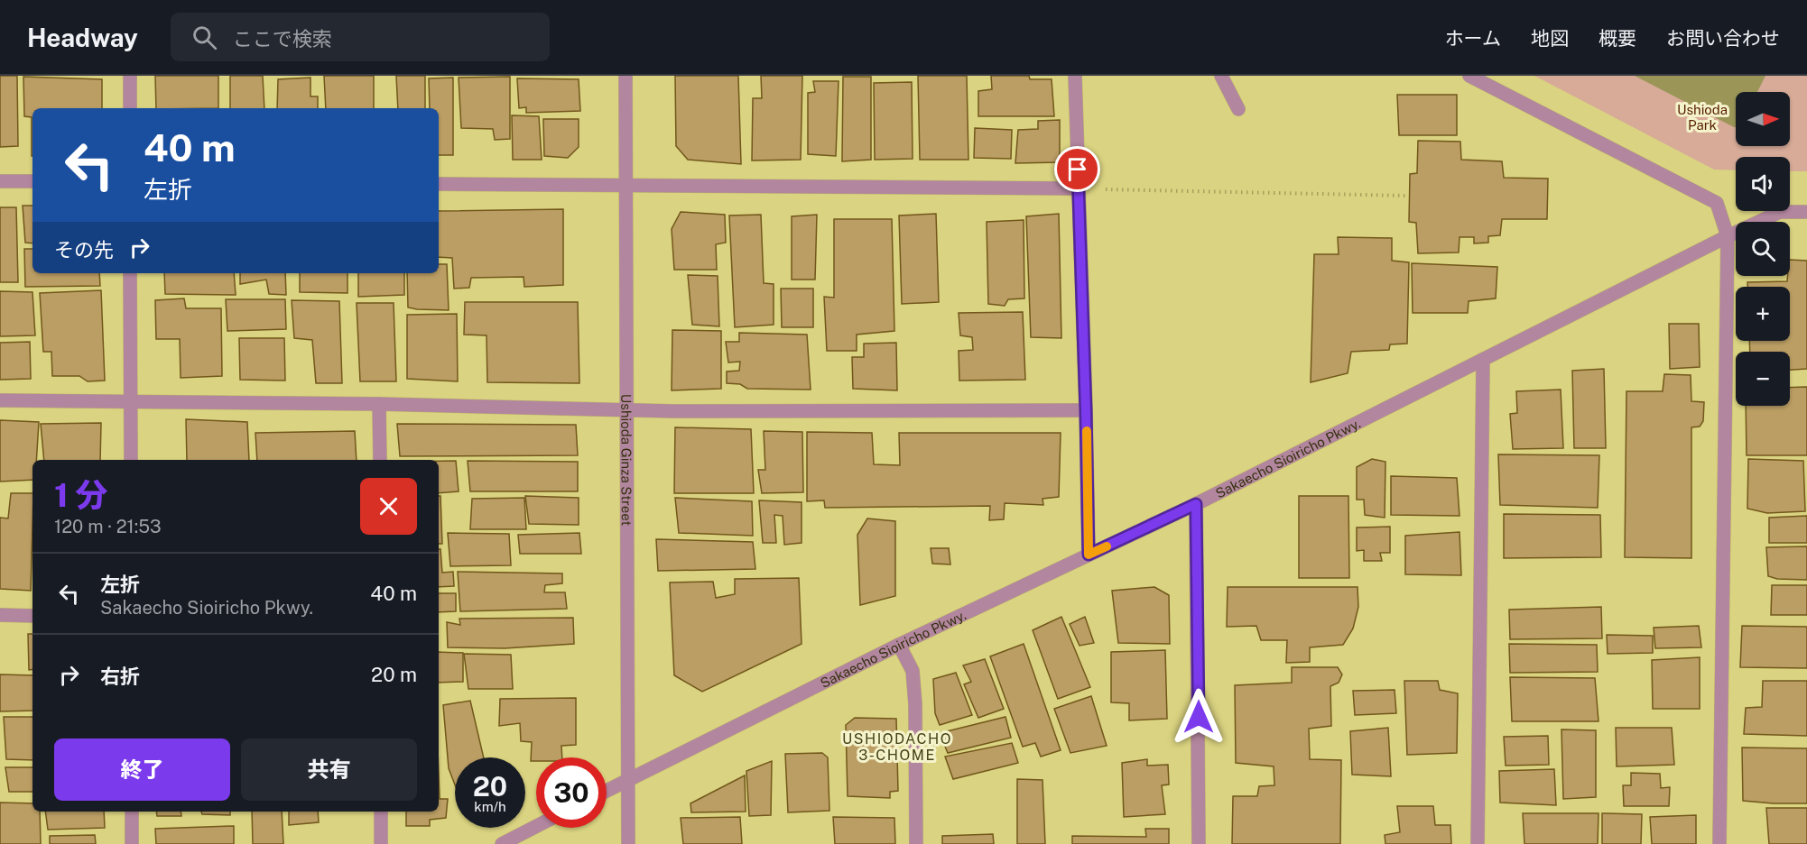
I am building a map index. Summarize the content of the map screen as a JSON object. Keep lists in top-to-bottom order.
{
  "streets": {
    "street": ["Sakaecho Sioiricho Pkwy.", "Ushioda Ginza Street"]
  },
  "crossings": [
    ["Sakaecho Sioiricho Pkwy.", "Ushioda Ginza Street"]
  ],
  "districts": ["USHIODACHO 3-CHOME"],
  "parks": ["Ushioda Park"],
  "north": "right",
  "page": {
    "header": "Headway",
    "search": "ここで検索",
    "nav": [
      "ホーム",
      "地図",
      "概要",
      "お問い合わせ"
    ],
    "map_buttons": ["+", "−"],
    "turn": ["40 m", "左折"],
    "then": "その先",
    "heading": ["1 分", "120 m · 21:53"],
    "list": [
      {
        "name": "左折",
        "note": "Sakaecho Sioiricho Pkwy.",
        "value": "40 m"
      },
      {
        "name": "右折",
        "value": "20 m"
      }
    ],
    "buttons": ["終了", "共有"],
    "speed": "20 km/h",
    "limit": "30"
  }
}
